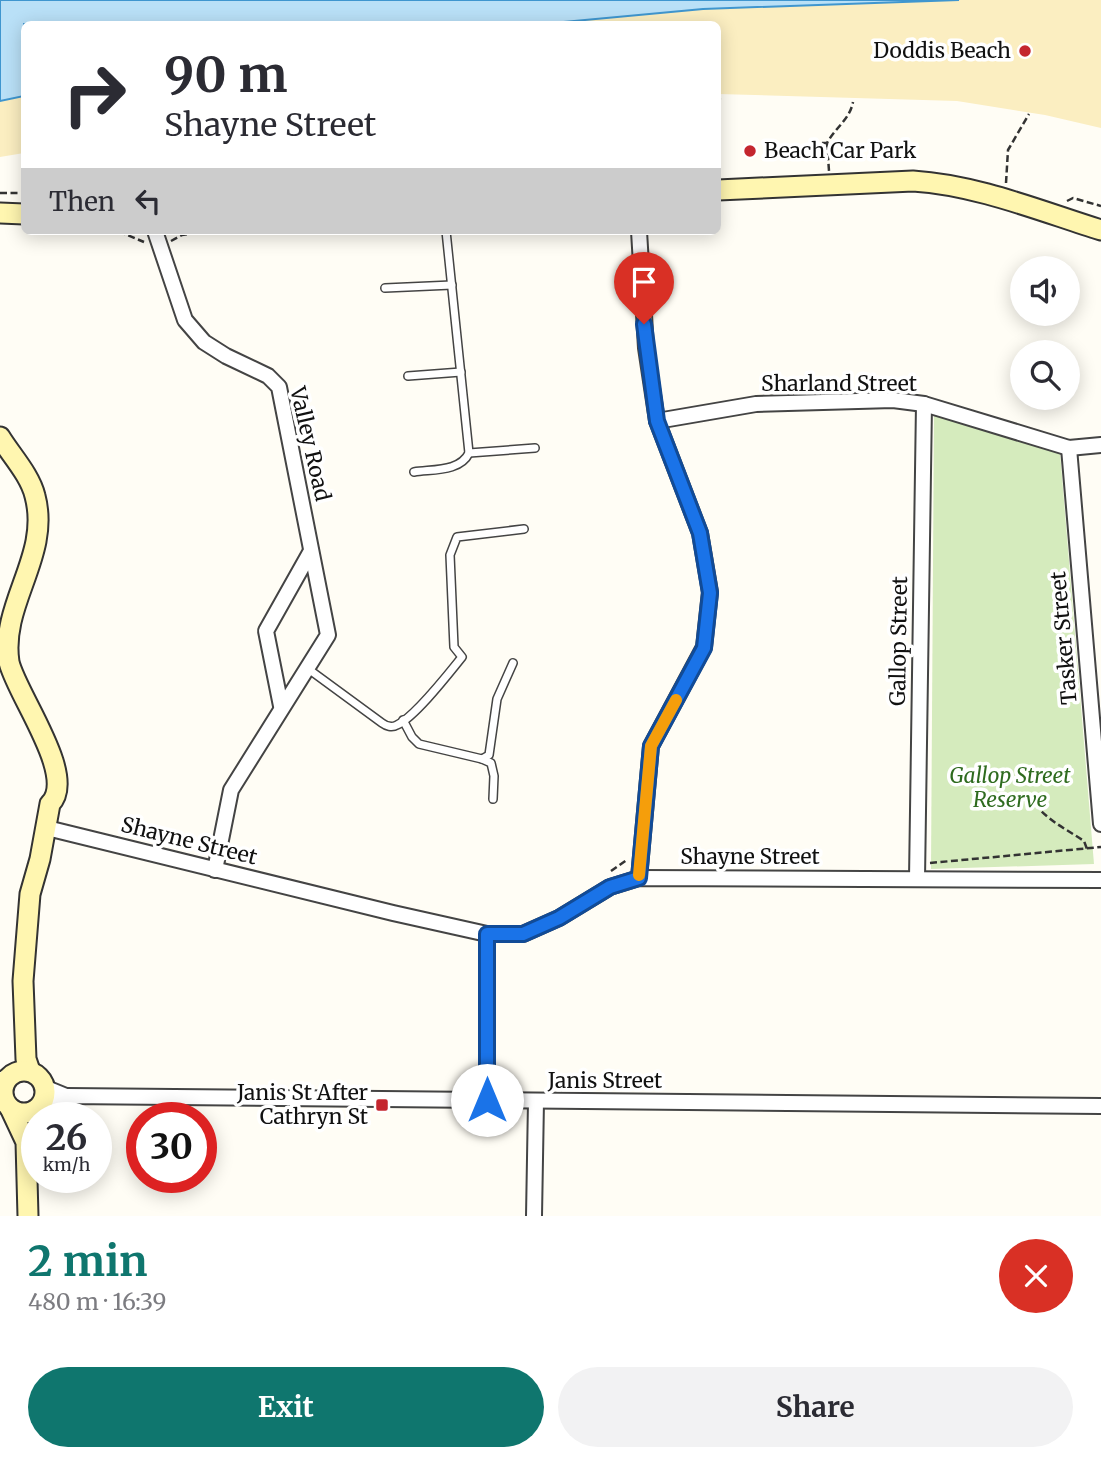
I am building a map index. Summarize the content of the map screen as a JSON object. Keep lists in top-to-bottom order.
{
  "streets": {
    "street": [
      "Sharland Street",
      "Valley Road",
      "Tasker Street",
      "Gallop Street",
      "Shayne Street",
      "Janis Street"
    ]
  },
  "crossings": [
    ["Sharland Street", "Tasker Street"],
    ["Sharland Street", "Gallop Street"],
    ["Valley Road", "Shayne Street"],
    ["Gallop Street", "Shayne Street"]
  ],
  "parks": ["Gallop Street Reserve"],
  "places": {
    "other": ["Doddis Beach", "Beach Car Park"],
    "transit": ["Janis St After Cathryn St"]
  },
  "page": {
    "turn": ["90 m", "Shayne Street"],
    "then": "Then",
    "speed": "26 km/h",
    "limit": "30",
    "heading": ["2 min", "480 m · 16:39"],
    "buttons": ["Exit", "Share"]
  }
}
